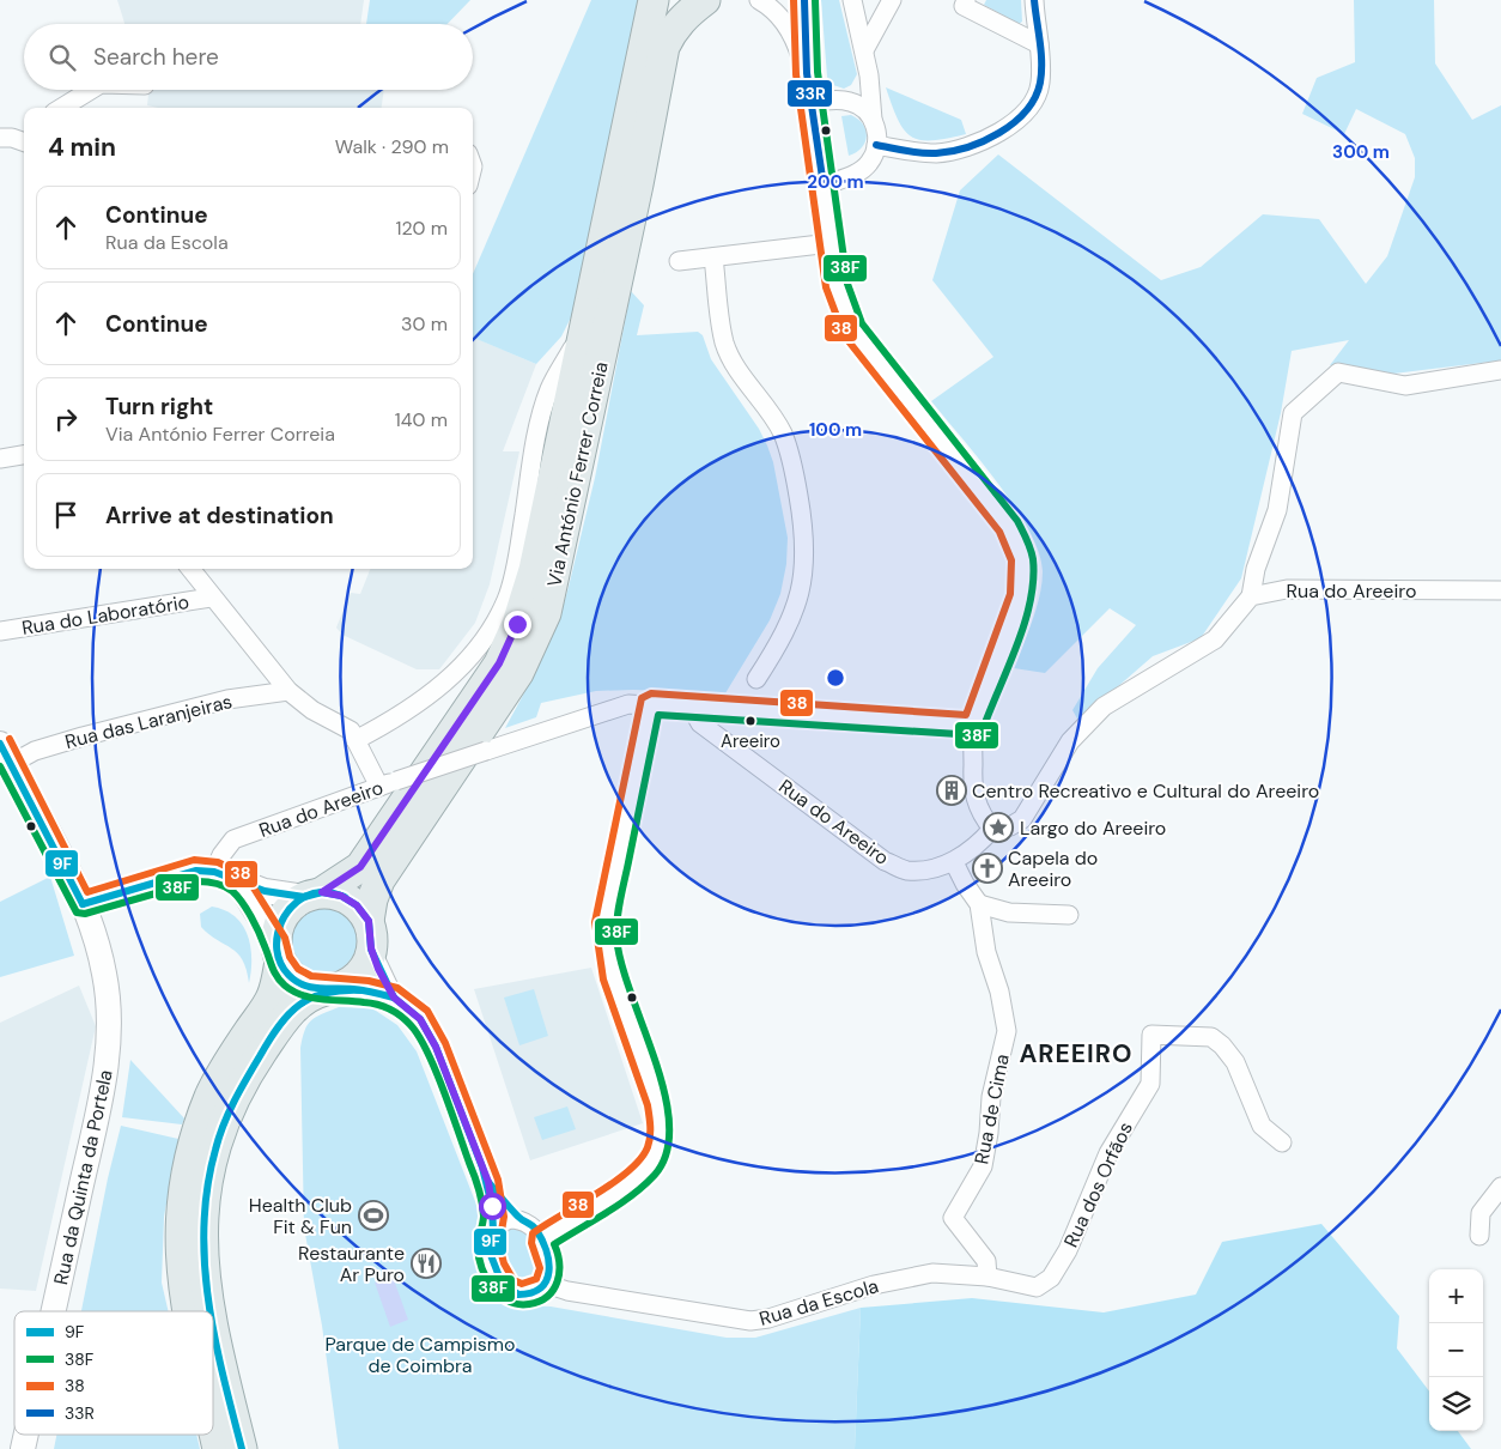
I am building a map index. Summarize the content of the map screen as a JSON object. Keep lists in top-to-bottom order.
{
  "streets": {
    "main road": ["Via António Ferrer Correia"],
    "street": [
      "Rua do Areeiro",
      "Rua do Laboratório",
      "Rua das Laranjeiras",
      "Rua de Cima",
      "Rua da Quinta da Portela",
      "Rua dos Orfãos",
      "Rua da Escola"
    ]
  },
  "crossings": [
    ["Rua do Areeiro", "Rua de Cima"],
    ["Rua das Laranjeiras", "Rua da Quinta da Portela"],
    ["Rua de Cima", "Rua dos Orfãos"],
    ["Rua de Cima", "Rua da Escola"],
    ["Rua dos Orfãos", "Rua da Escola"]
  ],
  "districts": ["AREEIRO"],
  "parks": ["Parque de Campismo de Coimbra"],
  "places": {
    "other": ["Areeiro"],
    "building": ["Centro Recreativo e Cultural do Areeiro"],
    "place": ["Largo do Areeiro"],
    "church": ["Capela do Areeiro"],
    "sports": ["Health Club Fit & Fun"],
    "restaurant": ["Restaurante Ar Puro"]
  },
  "lines": [
    "transit line 38F",
    "transit line 38",
    "transit line 33R",
    "transit line 9F"
  ],
  "legend": [
    "9F",
    "38F",
    "38",
    "33R"
  ],
  "page": {
    "search": "Search here",
    "heading": ["4 min", "Walk · 290 m"],
    "list": [
      ["Continue", "Rua da Escola", "120 m"],
      ["Continue", "30 m"],
      ["Turn right", "Via António Ferrer Correia", "140 m"],
      "Arrive at destination"
    ],
    "map_buttons": ["+", "−"]
  },
  "rings": ["300 m", "200 m", "100 m"]
}
